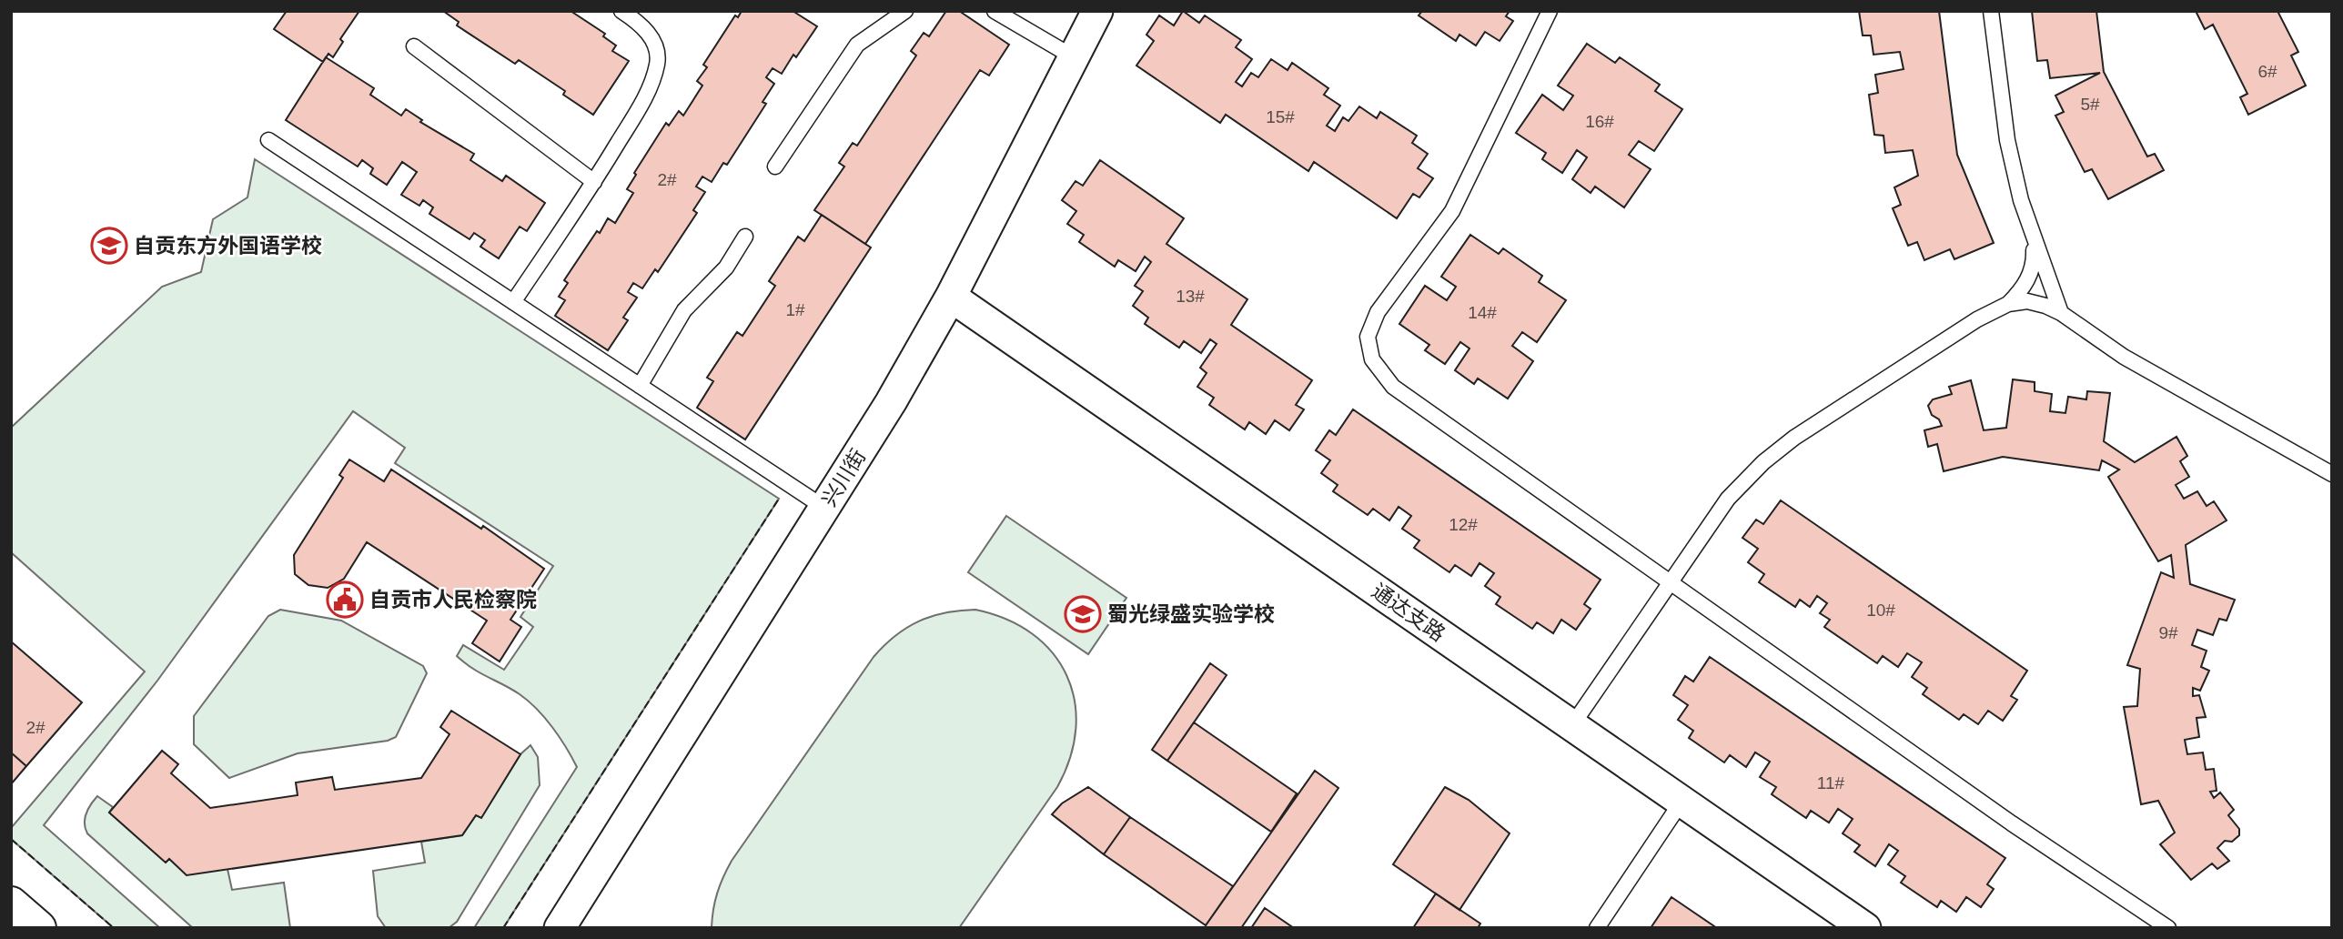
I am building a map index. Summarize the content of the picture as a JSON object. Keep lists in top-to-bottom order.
{
  "streets": {
    "street": ["兴川街", "通达支路"]
  },
  "crossings": [
    ["兴川街", "通达支路"]
  ],
  "places": {
    "school or university": ["自贡东方外国语学校", "蜀光绿盛实验学校"],
    "public building": ["自贡市人民检察院"]
  },
  "house_numbers": [
    "6#",
    "5#",
    "15#",
    "16#",
    "2#",
    "13#",
    "1#",
    "14#",
    "12#",
    "10#",
    "9#",
    "2#",
    "11#"
  ]
}
